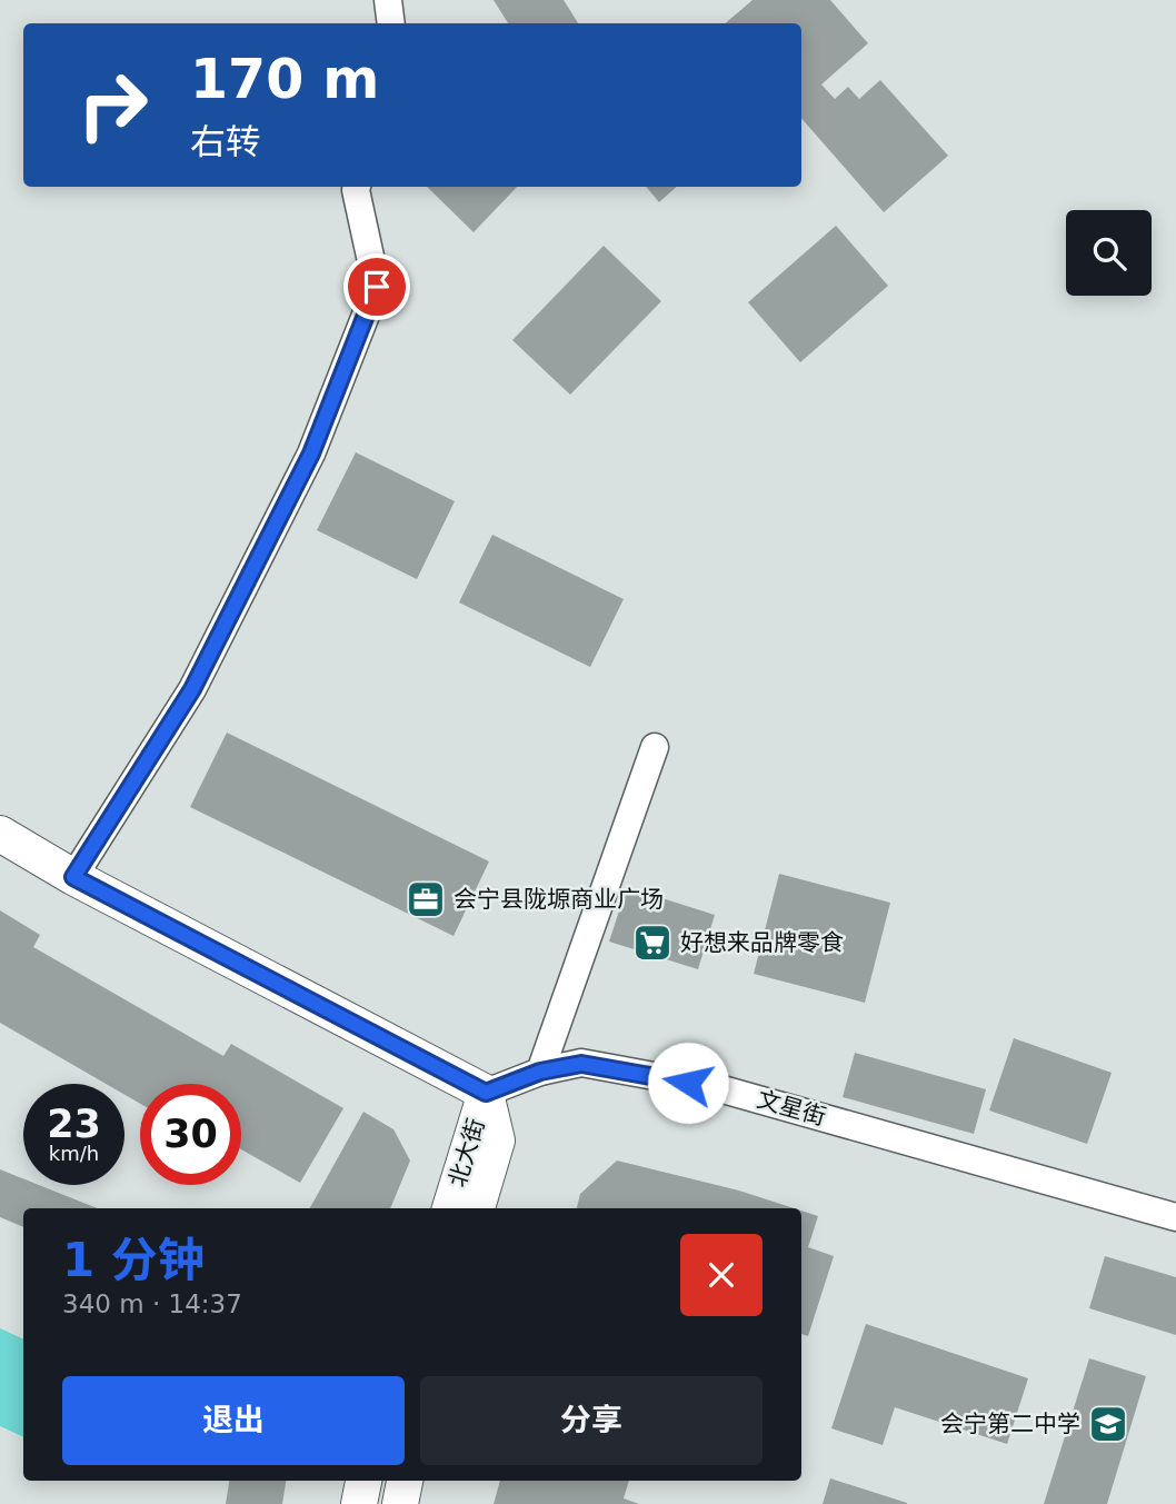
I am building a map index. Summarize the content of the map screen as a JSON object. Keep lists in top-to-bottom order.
{
  "streets": {
    "main road": ["北大街"],
    "street": ["文星街"]
  },
  "crossings": [
    ["文星街", "北大街"]
  ],
  "places": {
    "office": ["会宁县陇塬商业广场"],
    "supermarket": ["好想来品牌零食"],
    "school or university": ["会宁第二中学"]
  },
  "page": {
    "turn": ["170 m", "右转"],
    "speed": "23 km/h",
    "limit": "30",
    "heading": ["1 分钟", "340 m · 14:37"],
    "buttons": ["退出", "分享"]
  }
}
